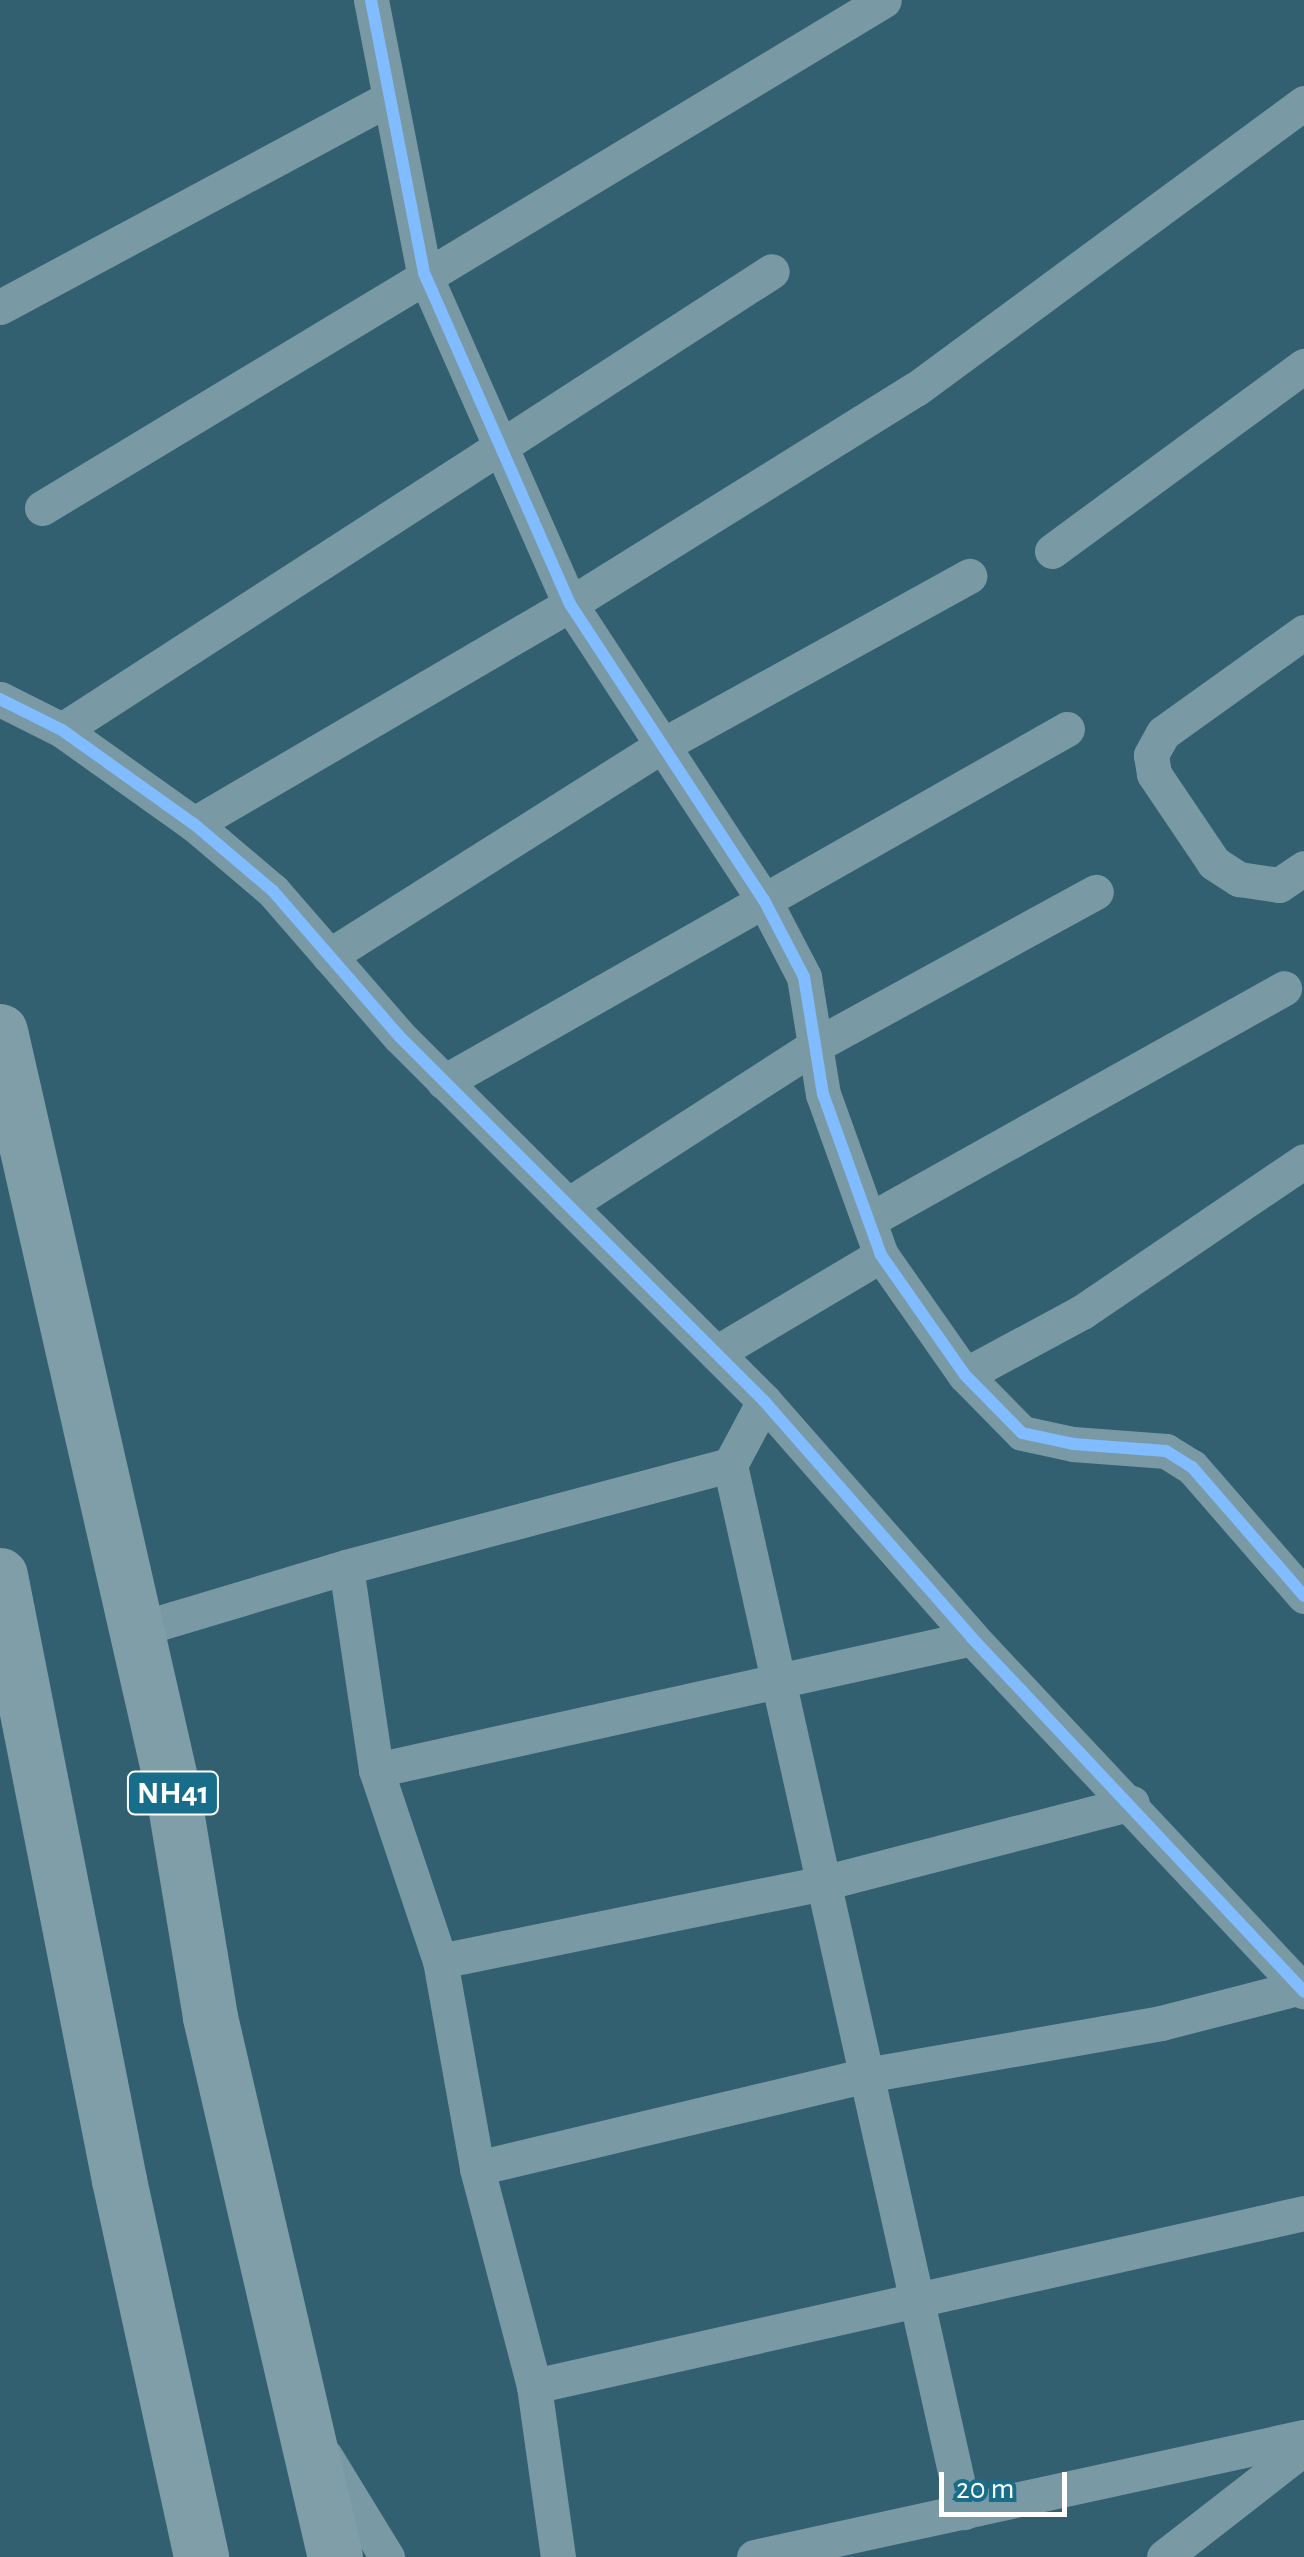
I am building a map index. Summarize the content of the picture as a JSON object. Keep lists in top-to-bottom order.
{
  "streets": {
    "highway": ["NH41"]
  },
  "scale_bar": "20 m"
}
